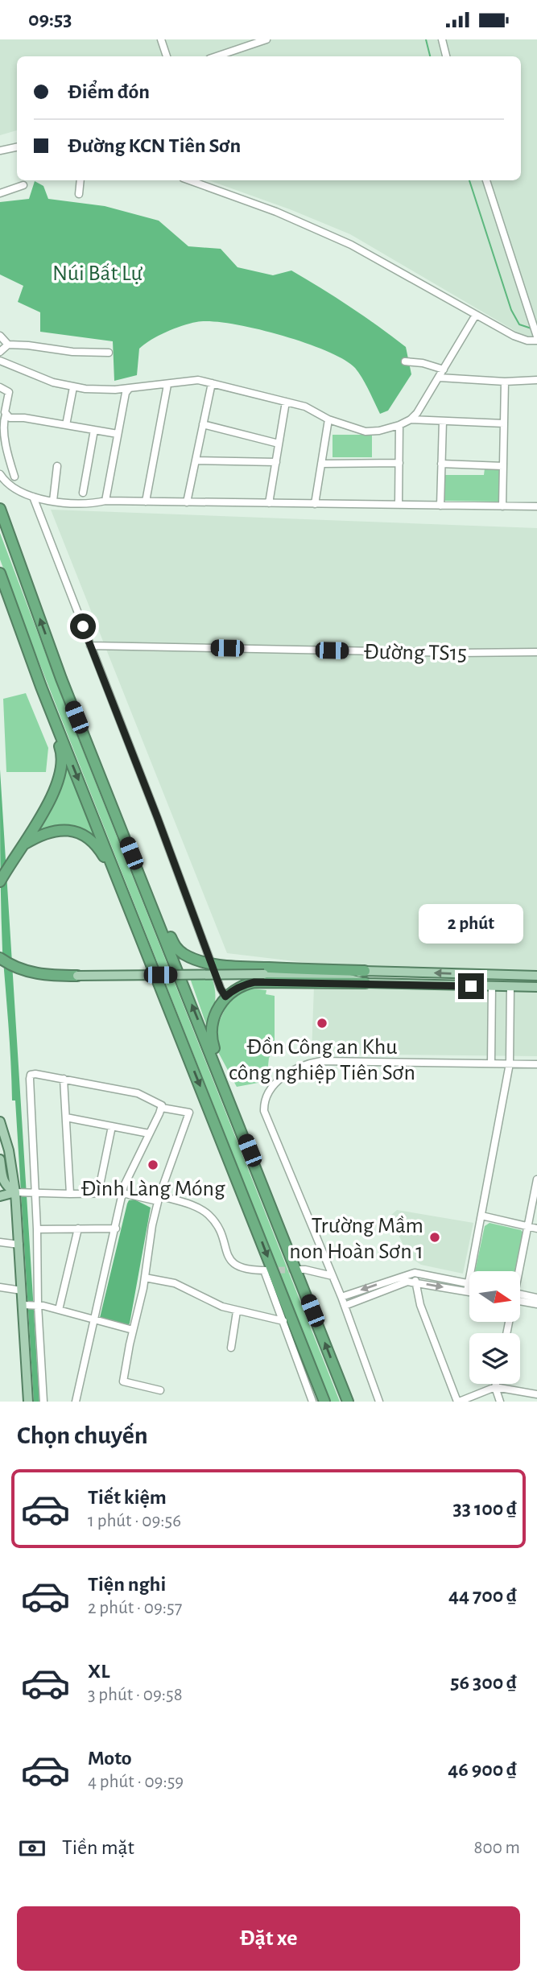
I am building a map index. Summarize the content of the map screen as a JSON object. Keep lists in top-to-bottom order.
{
  "streets": {
    "street": ["Đường TS15"]
  },
  "parks": ["Núi Bất Lự"],
  "places": ["Đồn Công an Khu công nghiệp Tiên Sơn", "Đình Làng Móng", "Trường Mầm non Hoàn Sơn 1"],
  "north": "right",
  "page": {
    "status": "09:53",
    "banner": ["Điểm đón", "Đường KCN Tiên Sơn"],
    "bubble": "2 phút",
    "heading": "Chọn chuyến",
    "list": [
      {
        "name": "Tiết kiệm",
        "note": "1 phút · 09:56",
        "value": "33 100 ₫"
      },
      {
        "name": "Tiện nghi",
        "note": "2 phút · 09:57",
        "value": "44 700 ₫"
      },
      {
        "name": "XL",
        "note": "3 phút · 09:58",
        "value": "56 300 ₫"
      },
      {
        "name": "Moto",
        "note": "4 phút · 09:59",
        "value": "46 900 ₫"
      }
    ],
    "pay": ["Tiền mặt", "800 m"],
    "buttons": "Đặt xe"
  }
}
